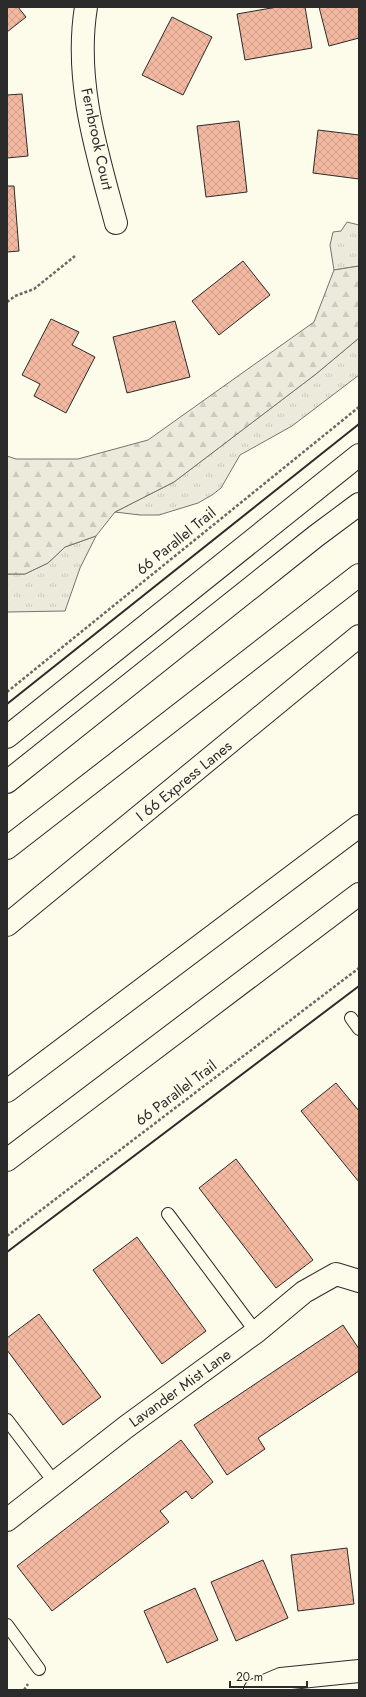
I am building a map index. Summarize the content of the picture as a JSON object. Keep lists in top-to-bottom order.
{
  "streets": {
    "main road": ["Fernbrook Court", "I 66 Express Lanes", "Lavander Mist Lane"],
    "path": ["66 Parallel Trail"]
  },
  "scale_bar": "20 m"
}
